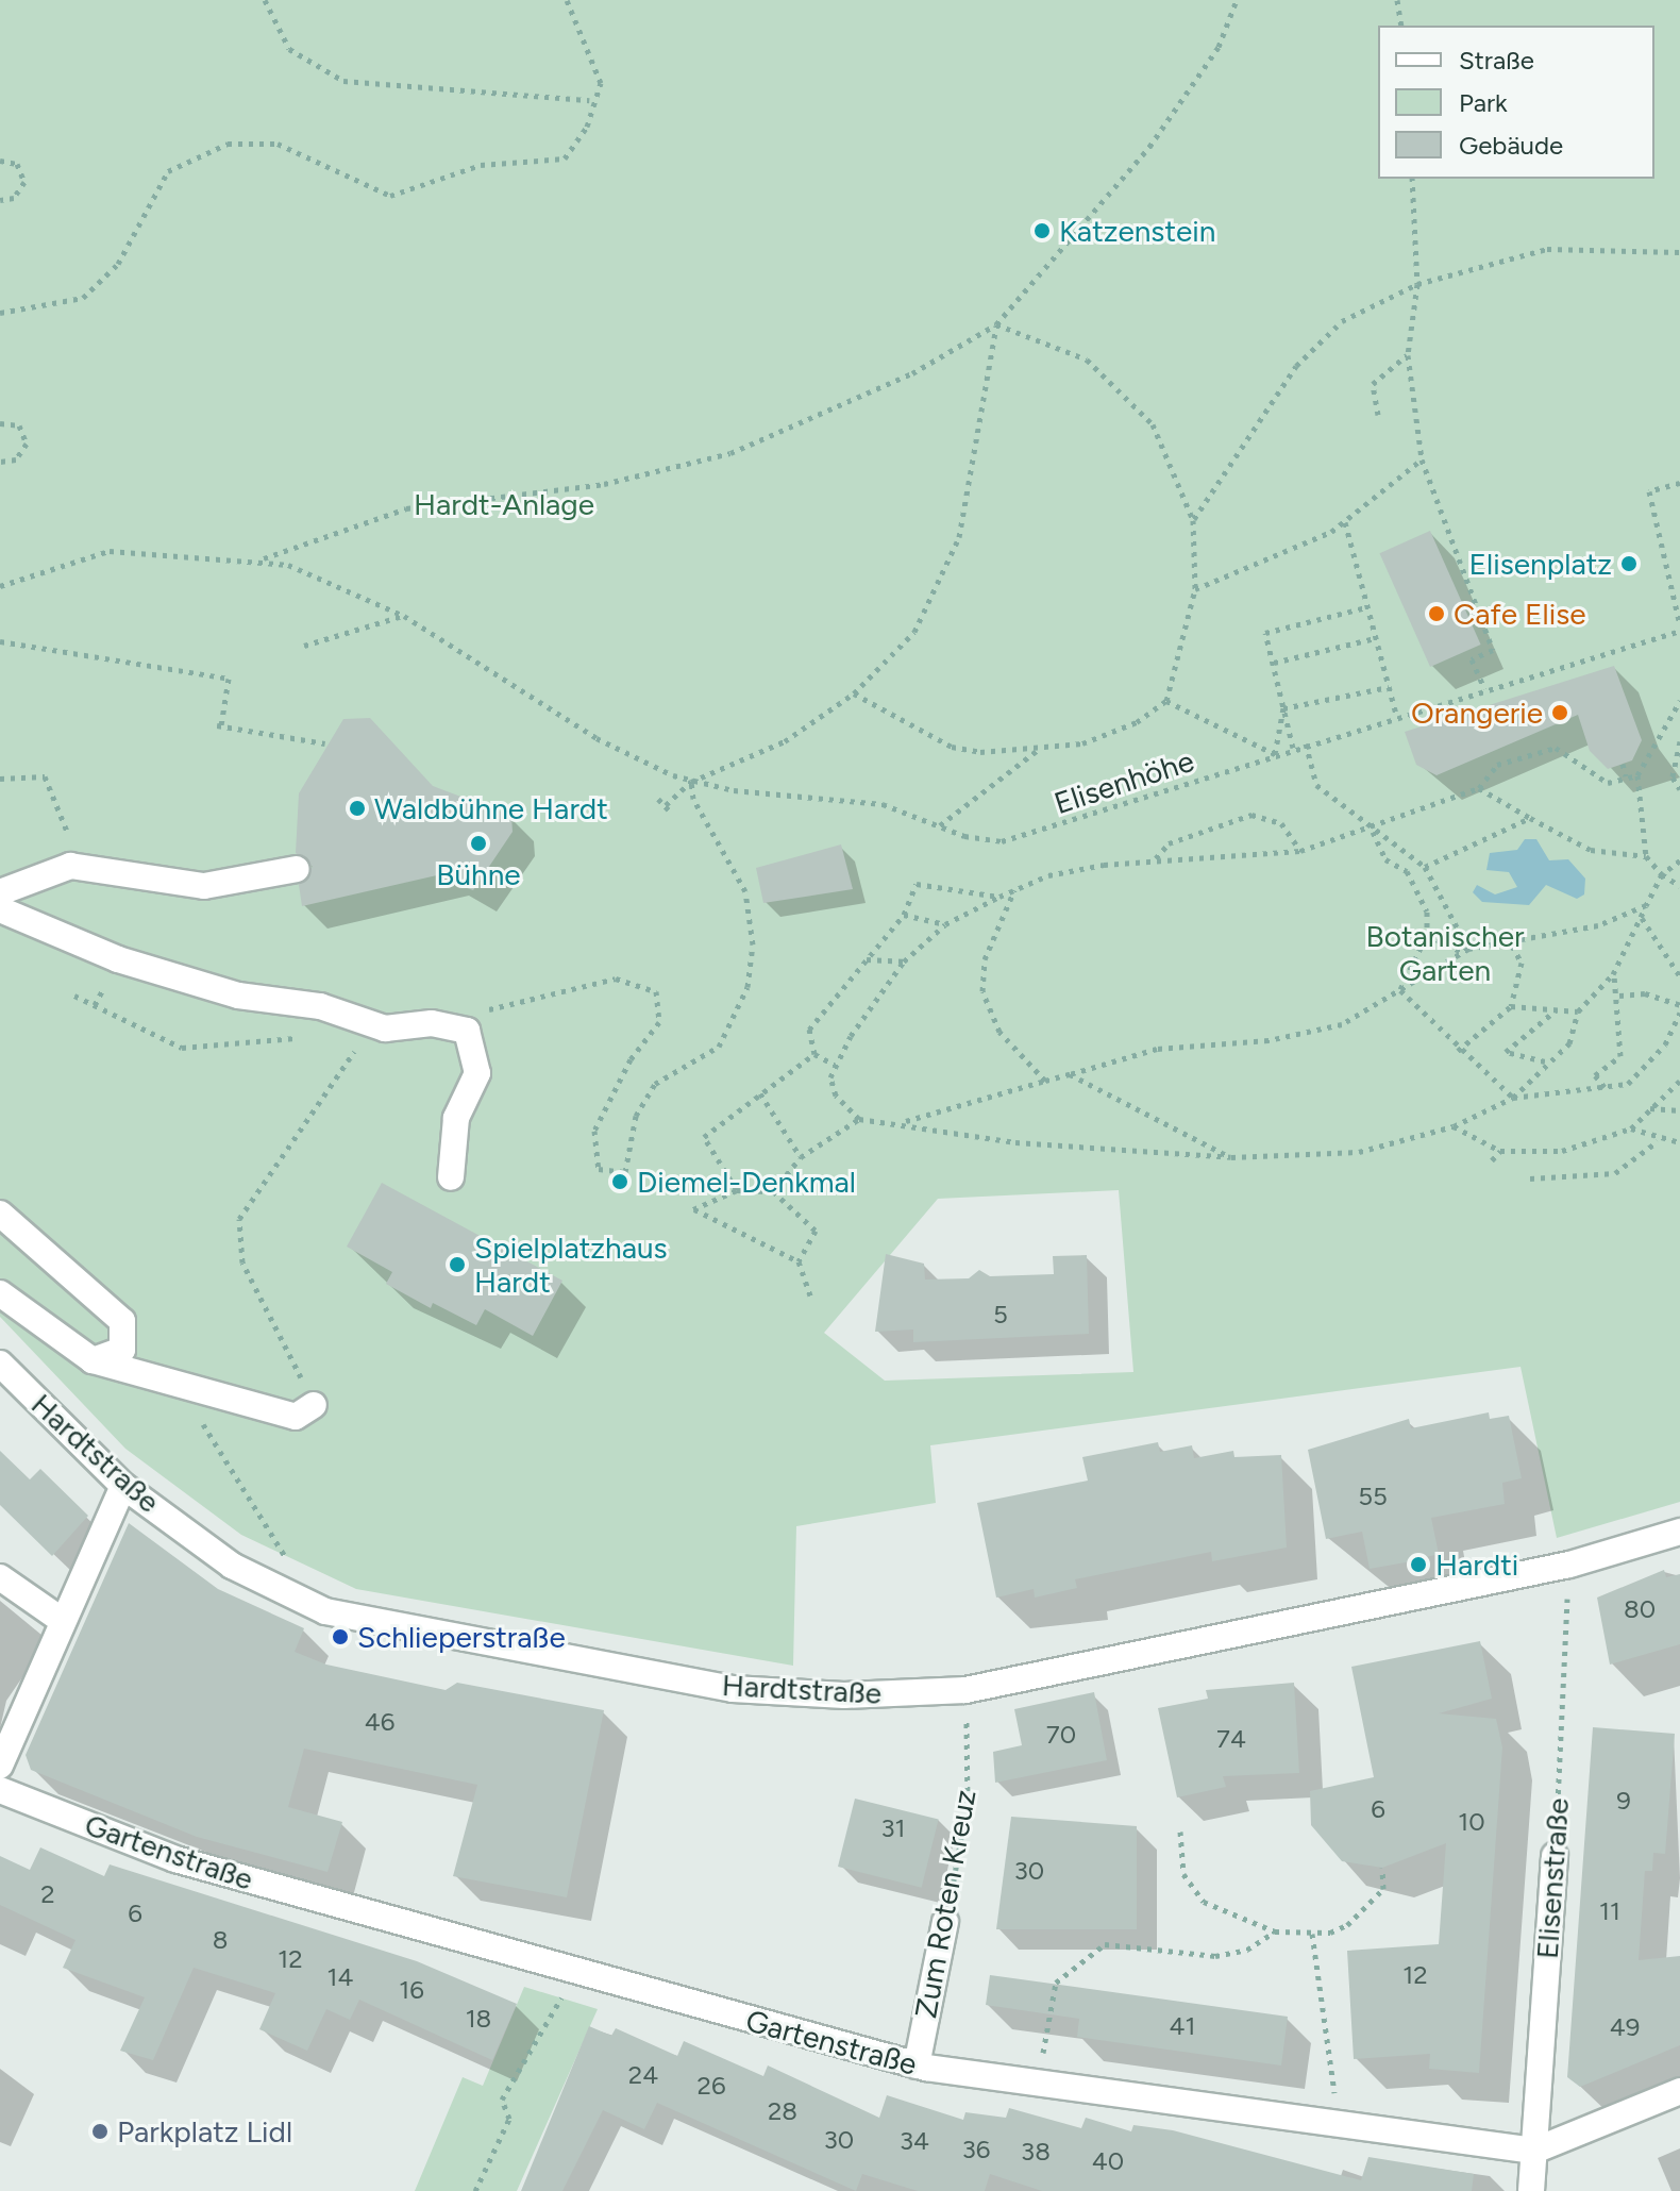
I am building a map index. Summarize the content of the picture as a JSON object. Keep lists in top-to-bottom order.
{
  "streets": {
    "street": [
      "Hardtstraße",
      "Gartenstraße",
      "Elisenstraße",
      "Zum Roten Kreuz"
    ],
    "path": ["Elisenhöhe"]
  },
  "crossings": [
    ["Hardtstraße", "Elisenstraße"],
    ["Hardtstraße", "Zum Roten Kreuz"],
    ["Gartenstraße", "Elisenstraße"],
    ["Gartenstraße", "Zum Roten Kreuz"]
  ],
  "parks": ["Hardt-Anlage", "Botanischer Garten"],
  "places": [
    "Katzenstein",
    "Elisenplatz",
    "Cafe Elise",
    "Orangerie",
    "Waldbühne Hardt",
    "Bühne",
    "Diemel-Denkmal",
    "Spielplatzhaus Hardt",
    "Hardti",
    "Schlieperstraße",
    "Parkplatz Lidl"
  ],
  "house_numbers": [
    "5",
    "55",
    "80",
    "46",
    "70",
    "74",
    "9",
    "6",
    "10",
    "31",
    "30",
    "2",
    "11",
    "6",
    "8",
    "12",
    "12",
    "14",
    "16",
    "18",
    "41",
    "49",
    "24",
    "26",
    "28",
    "30",
    "34",
    "36",
    "38",
    "40"
  ],
  "legend": ["Straße", "Park", "Gebäude"]
}
